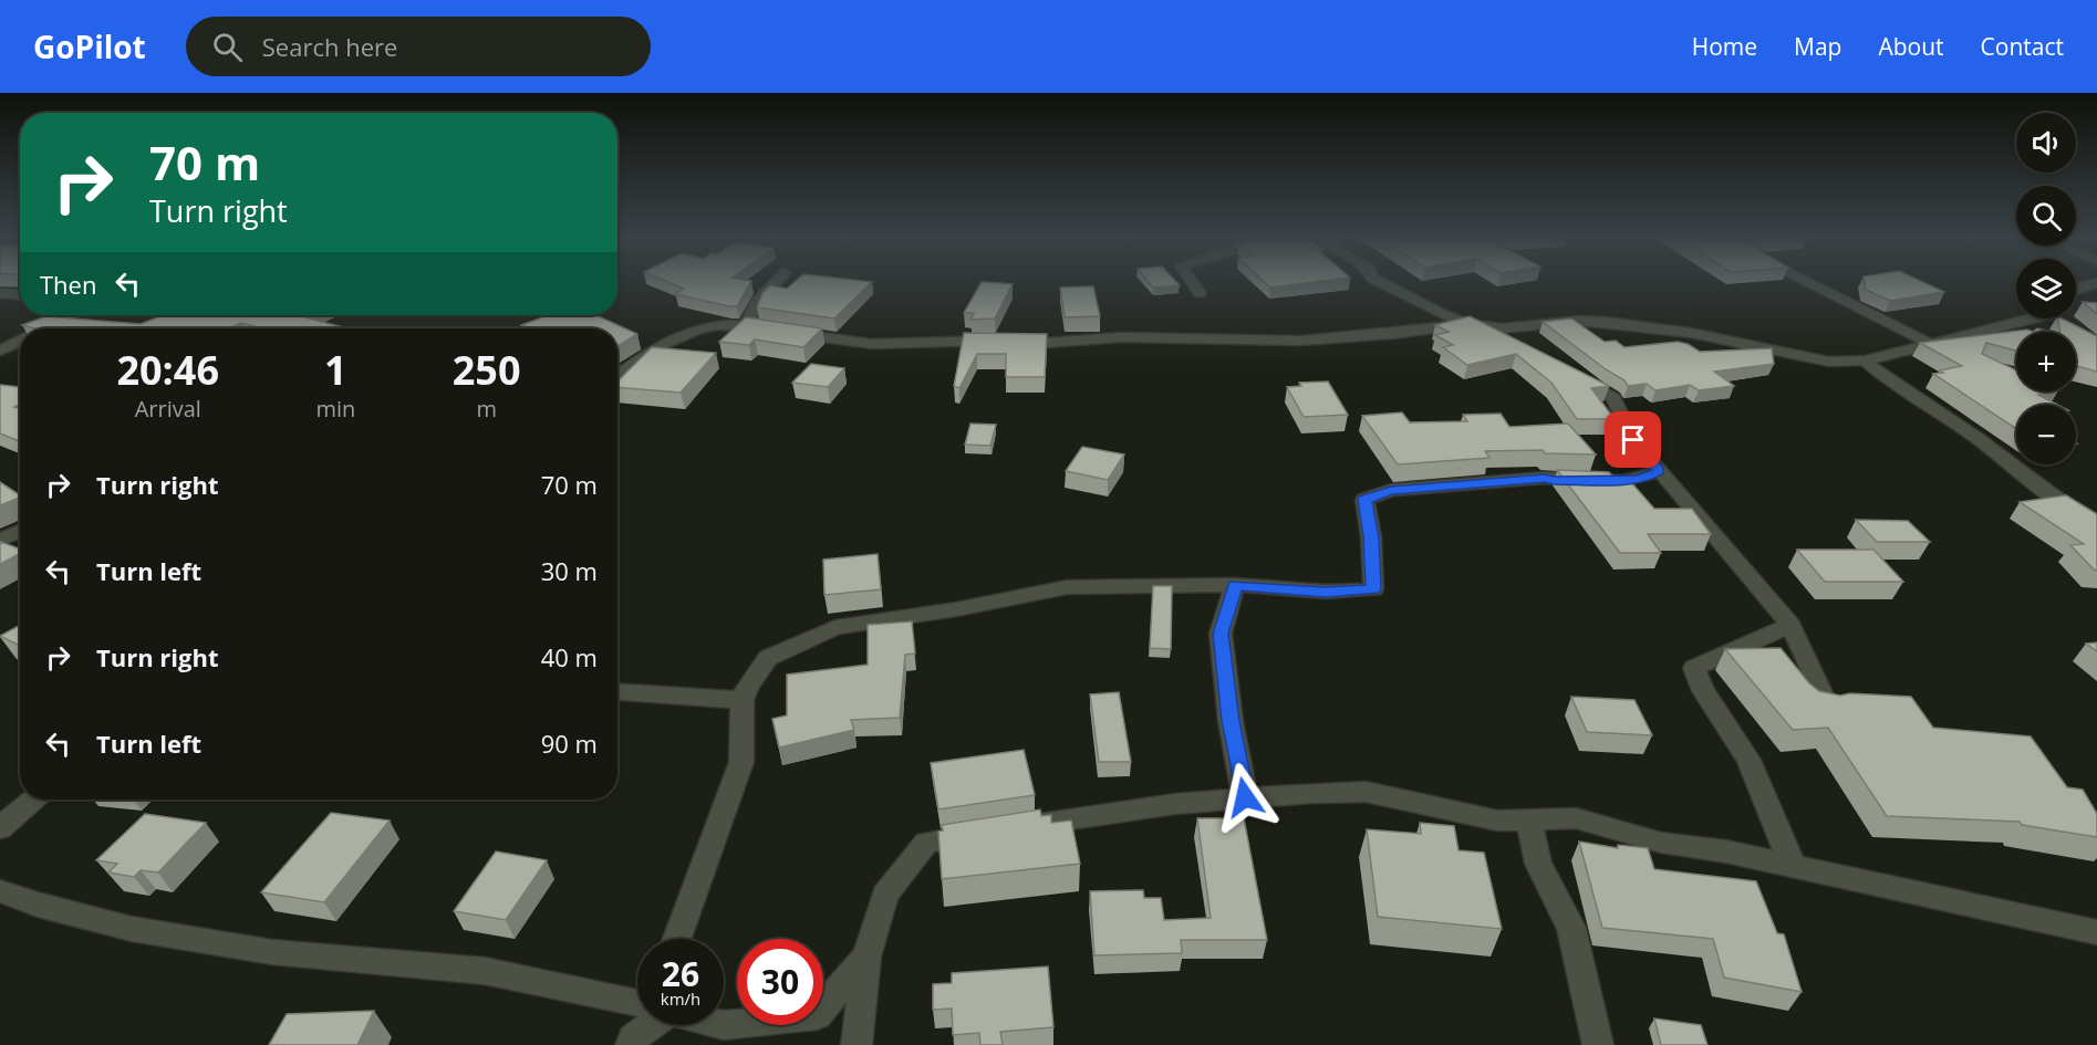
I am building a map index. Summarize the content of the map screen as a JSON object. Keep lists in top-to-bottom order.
{
  "page": {
    "header": "GoPilot",
    "search": "Search here",
    "nav": [
      "Home",
      "Map",
      "About",
      "Contact"
    ],
    "map_buttons": ["+", "−"],
    "turn": ["70 m", "Turn right"],
    "then": "Then",
    "eta": [
      "20:46",
      "Arrival",
      "1",
      "min",
      "250",
      "m"
    ],
    "list": [
      {
        "name": "Turn right",
        "value": "70 m"
      },
      {
        "name": "Turn left",
        "value": "30 m"
      },
      {
        "name": "Turn right",
        "value": "40 m"
      },
      {
        "name": "Turn left",
        "value": "90 m"
      }
    ],
    "speed": "26 km/h",
    "limit": "30"
  }
}
